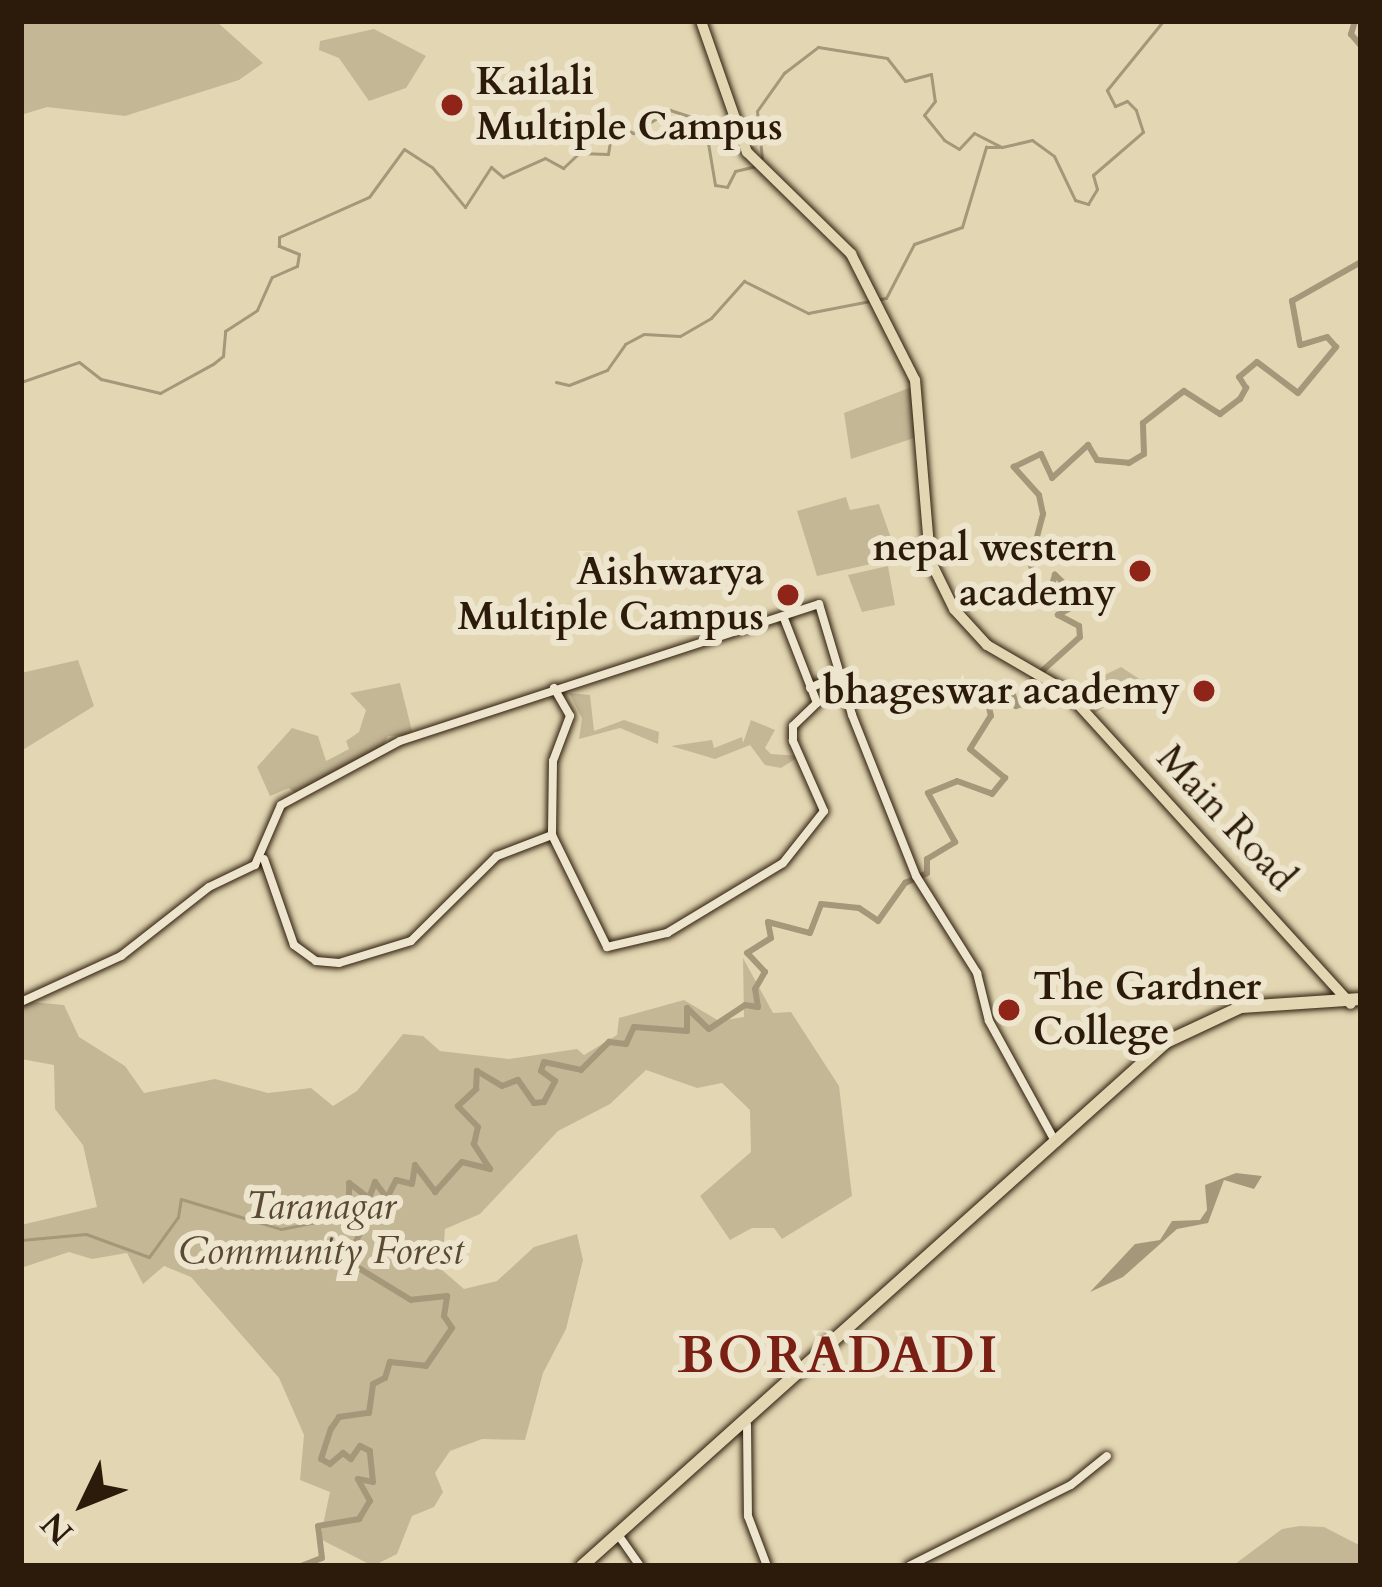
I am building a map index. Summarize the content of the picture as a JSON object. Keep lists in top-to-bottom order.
{
  "streets": {
    "main road": ["Main Road"]
  },
  "districts": ["BORADADI"],
  "parks": ["Taranagar Community Forest"],
  "places": [
    "Kailali Multiple Campus",
    "nepal western academy",
    "Aishwarya Multiple Campus",
    "bhageswar academy",
    "The Gardner College"
  ],
  "north": "bottom left"
}
